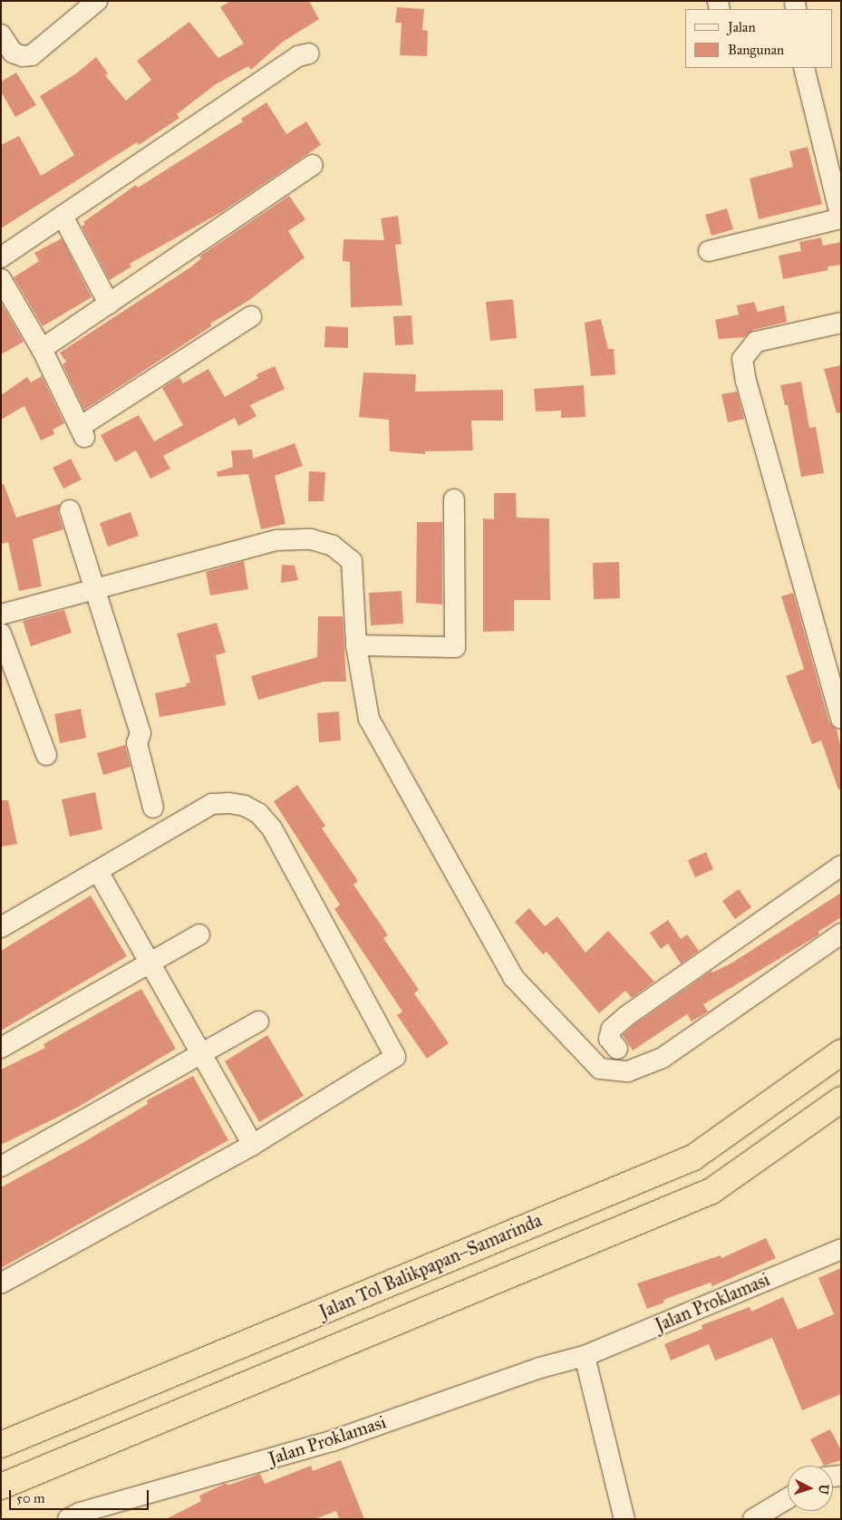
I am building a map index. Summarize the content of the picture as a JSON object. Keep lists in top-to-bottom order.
{
  "streets": {
    "highway": ["Jalan Tol Balikpapan–Samarinda"],
    "street": ["Jalan Proklamasi"]
  },
  "legend": ["Jalan", "Bangunan"],
  "scale_bar": "50 m",
  "north": "right"
}
